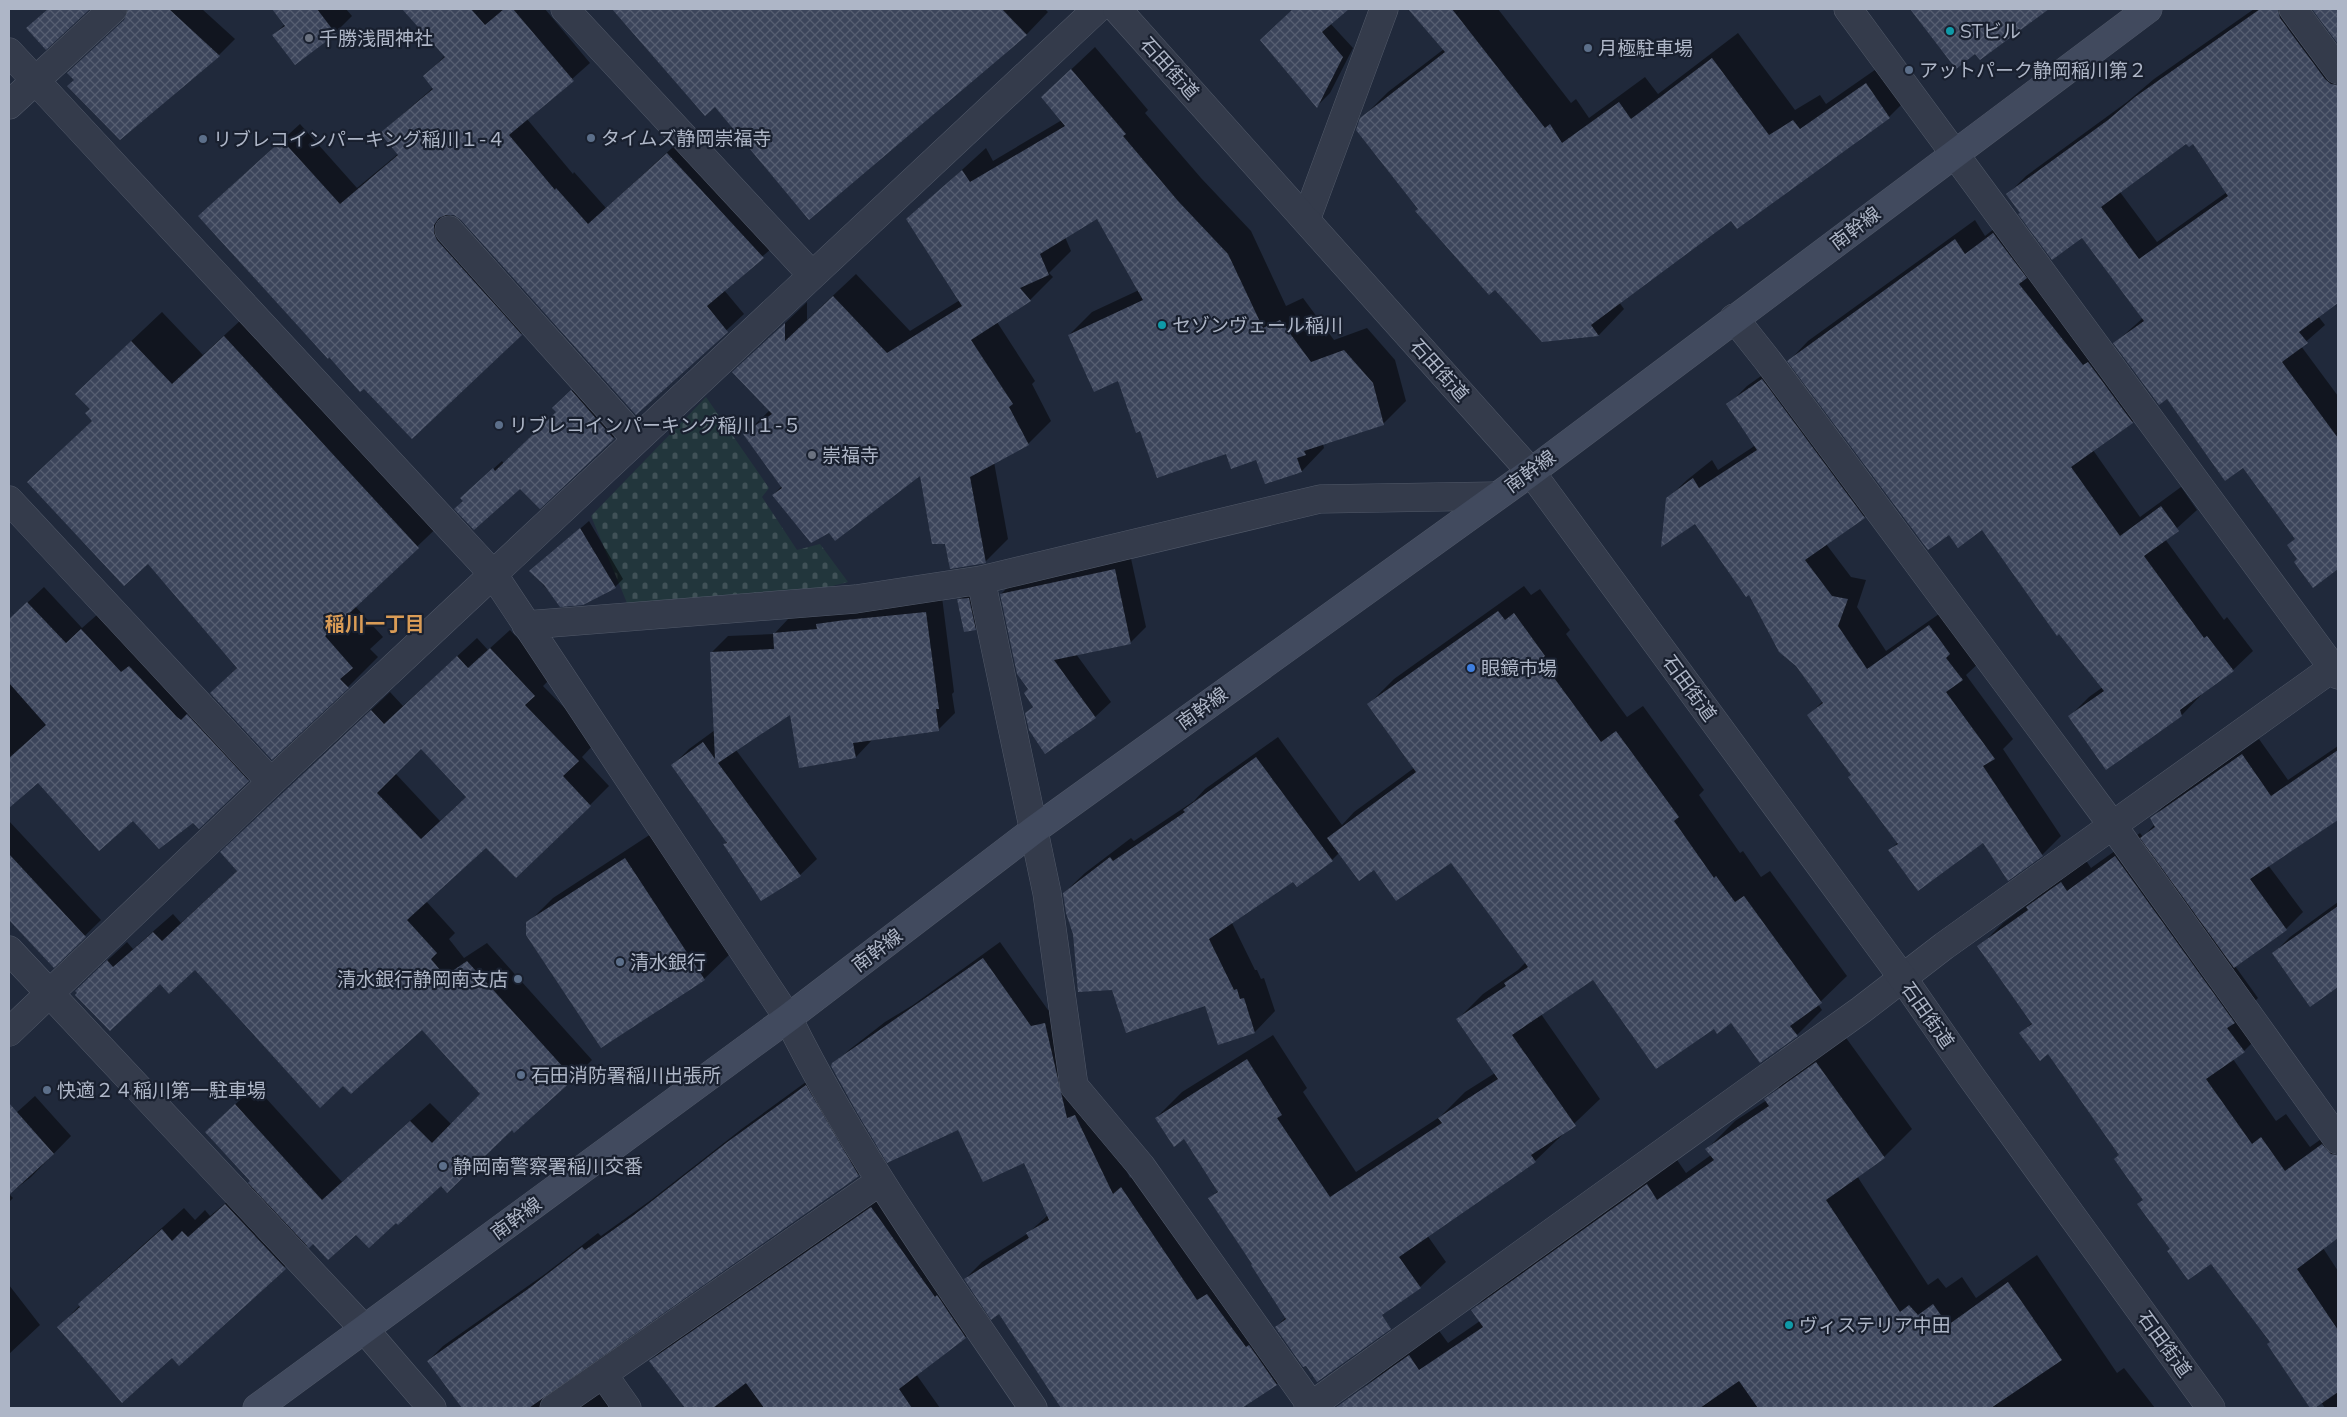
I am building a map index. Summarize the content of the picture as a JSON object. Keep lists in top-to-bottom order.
{
  "streets": {
    "main road": ["南幹線"],
    "street": ["石田街道"]
  },
  "crossings": [
    ["石田街道", "南幹線"]
  ],
  "districts": ["稲川一丁目"],
  "places": [
    "STビル",
    "千勝浅間神社",
    "月極駐車場",
    "アットパーク静岡稲川第２",
    "タイムズ静岡崇福寺",
    "リブレコインパーキング稲川１-４",
    "セゾンヴェール稲川",
    "リブレコインパーキング稲川１-５",
    "崇福寺",
    "眼鏡市場",
    "清水銀行",
    "清水銀行静岡南支店",
    "石田消防署稲川出張所",
    "快適２４稲川第一駐車場",
    "静岡南警察署稲川交番",
    "ヴィステリア中田"
  ]
}
